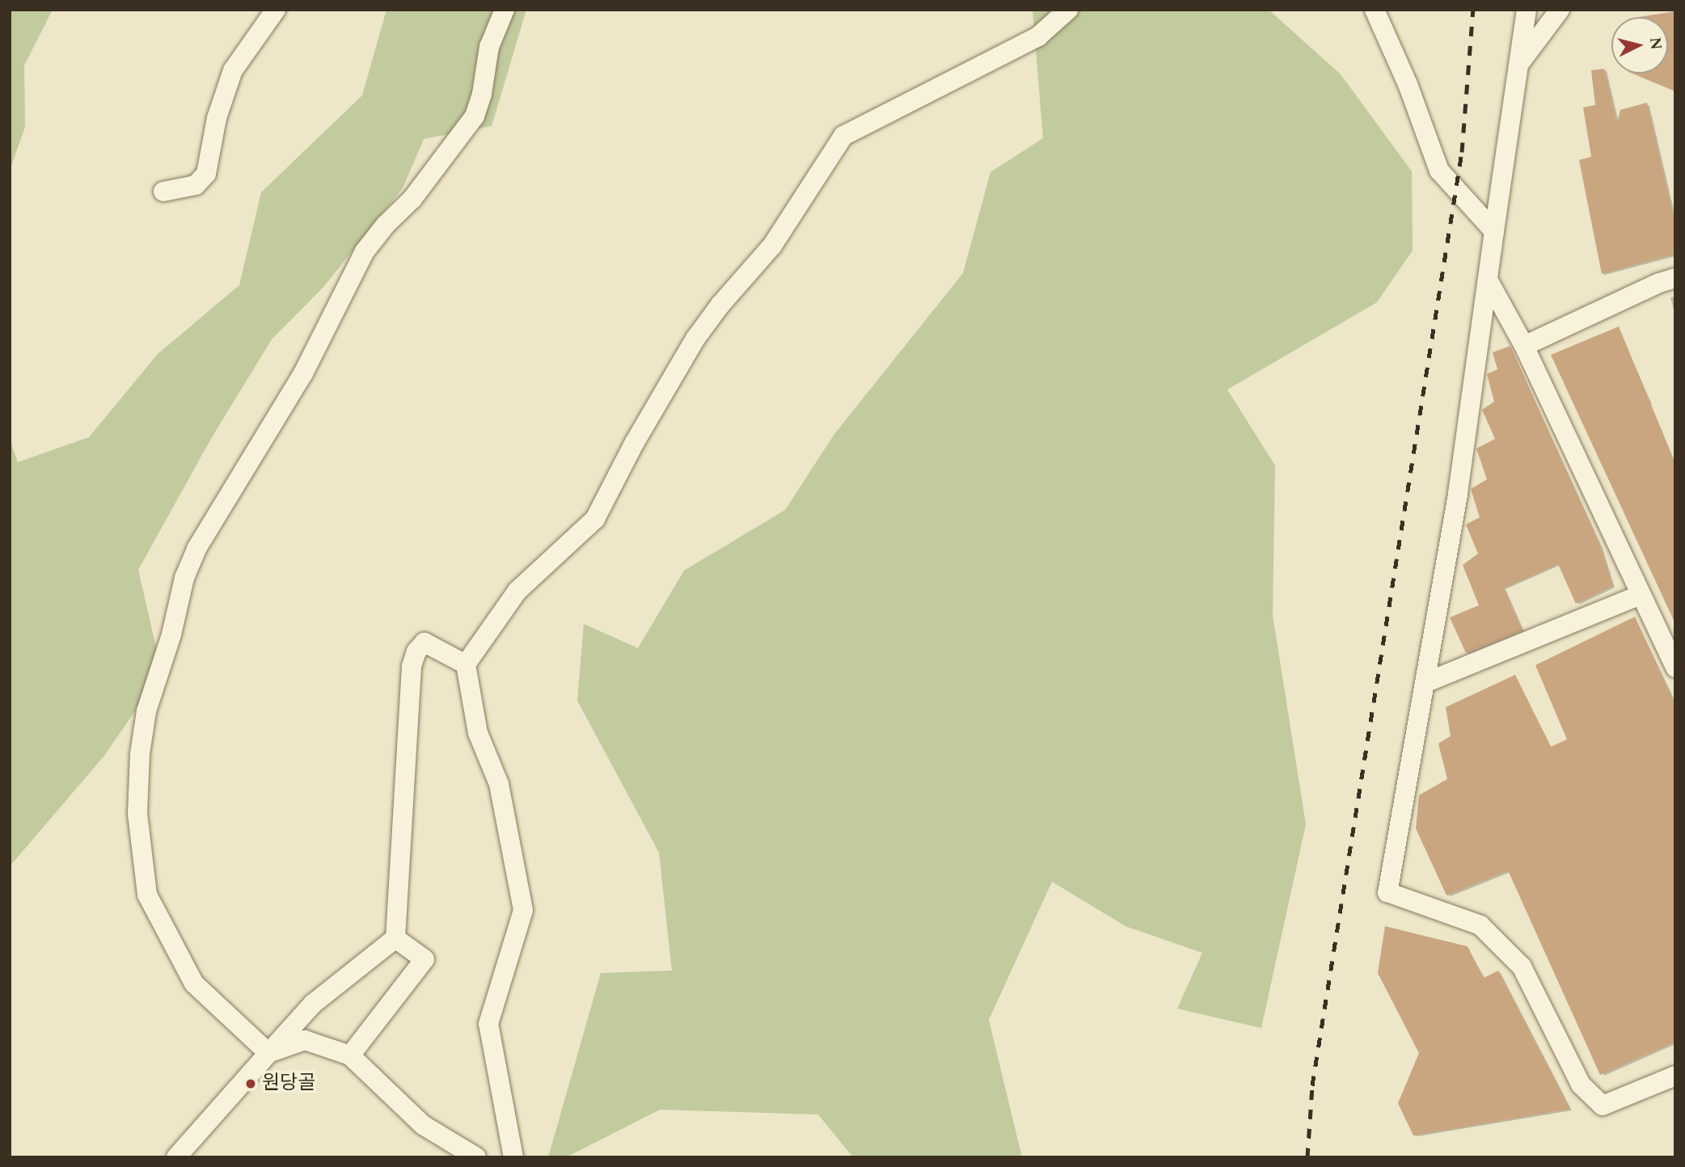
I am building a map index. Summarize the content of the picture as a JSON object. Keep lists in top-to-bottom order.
{
  "places": ["원당골"],
  "north": "right"
}
